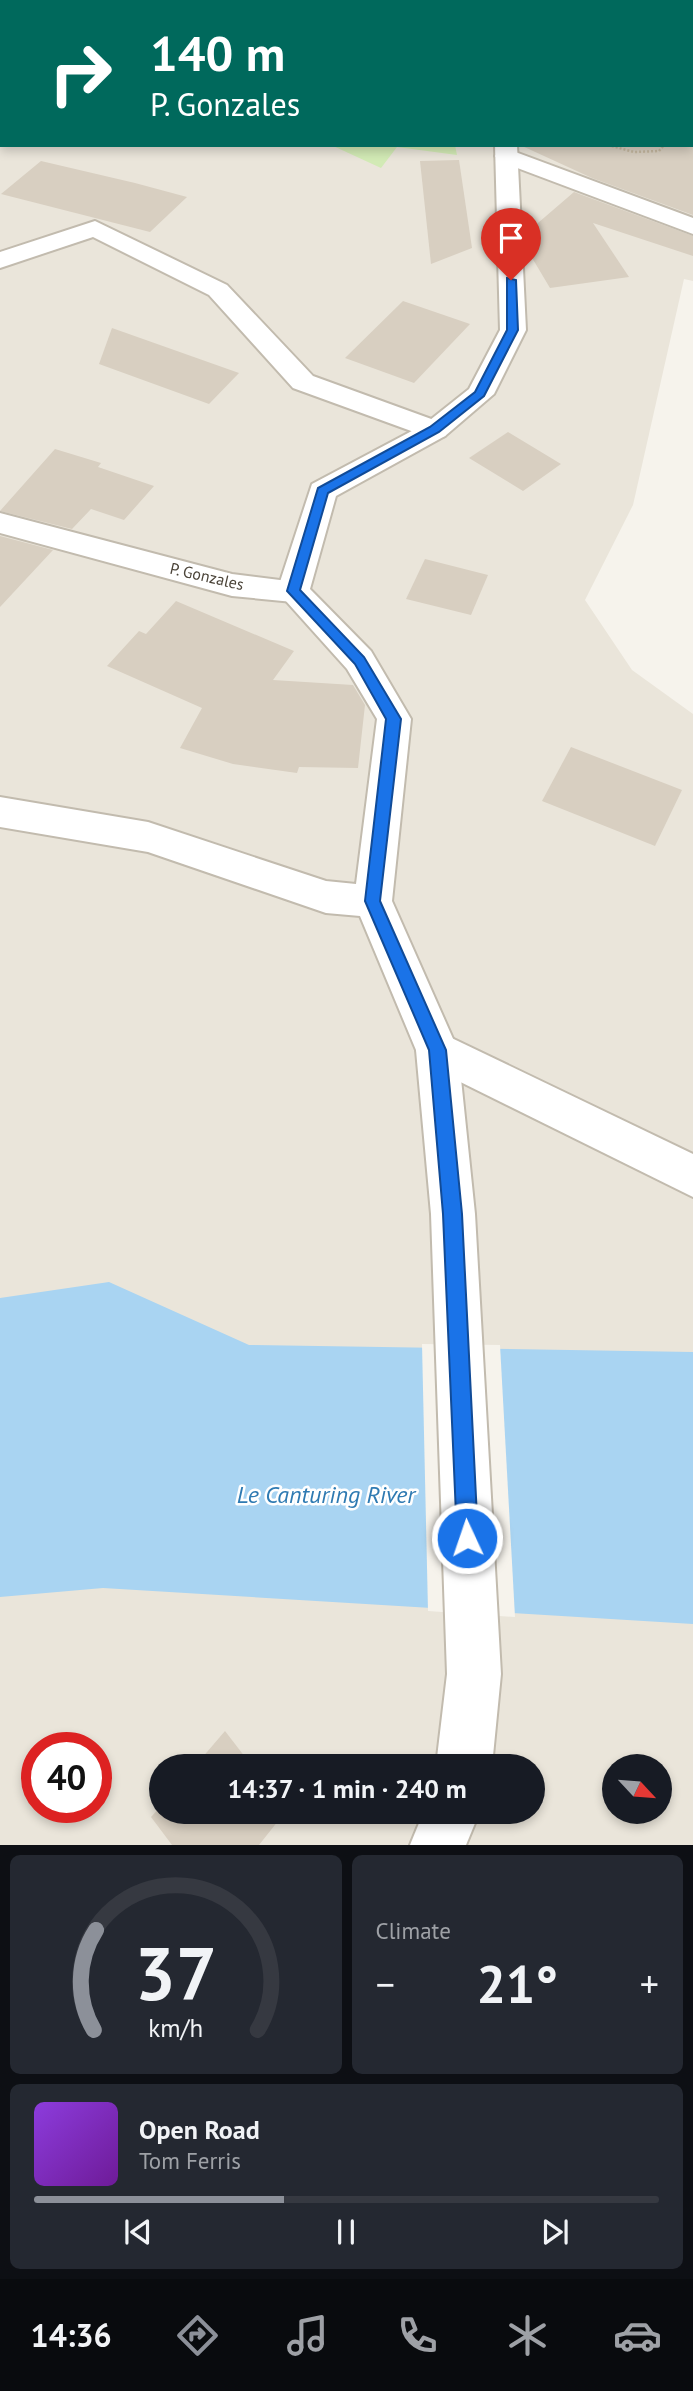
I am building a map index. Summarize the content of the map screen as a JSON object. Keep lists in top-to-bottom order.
{
  "streets": {
    "street": ["P. Gonzales"]
  },
  "water": ["Le Canturing River"],
  "north": "bottom right",
  "page": {
    "turn": ["140 m", "P. Gonzales"],
    "limit": "40",
    "trip": "14:37 · 1 min · 240 m",
    "tile": "Climate",
    "heat": ["−", "21°", "+"],
    "song": ["Open Road", "Tom Ferris"],
    "tabs": "14:36",
    "gauge": ["37", "km/h"]
  }
}
